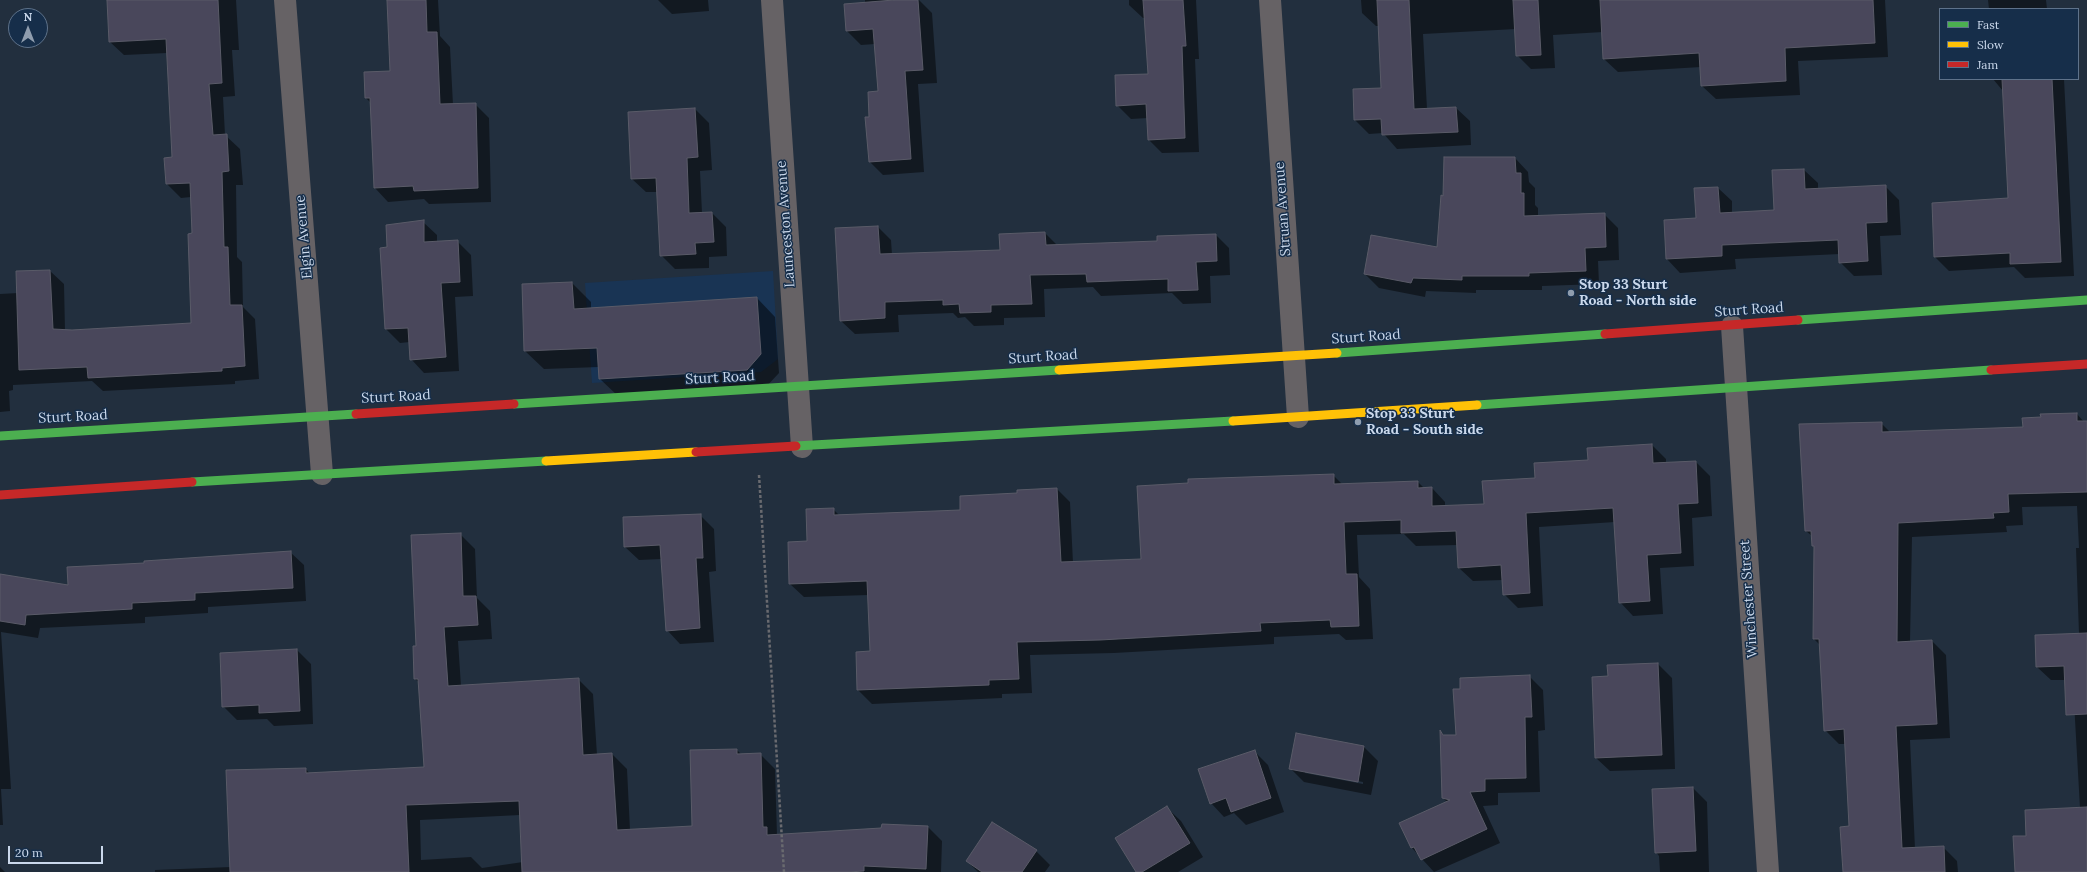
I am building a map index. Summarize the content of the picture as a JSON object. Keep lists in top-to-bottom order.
{
  "streets": {
    "main road": ["Sturt Road"],
    "street": [
      "Struan Avenue",
      "Launceston Avenue",
      "Elgin Avenue",
      "Winchester Street"
    ]
  },
  "crossings": [
    ["Struan Avenue", "Sturt Road"],
    ["Launceston Avenue", "Sturt Road"],
    ["Elgin Avenue", "Sturt Road"],
    ["Sturt Road", "Winchester Street"]
  ],
  "places": ["Stop 33 Sturt Road - North side", "Stop 33 Sturt Road - South side"],
  "legend": ["Fast", "Slow", "Jam"],
  "scale_bar": "20 m",
  "north": "top"
}
